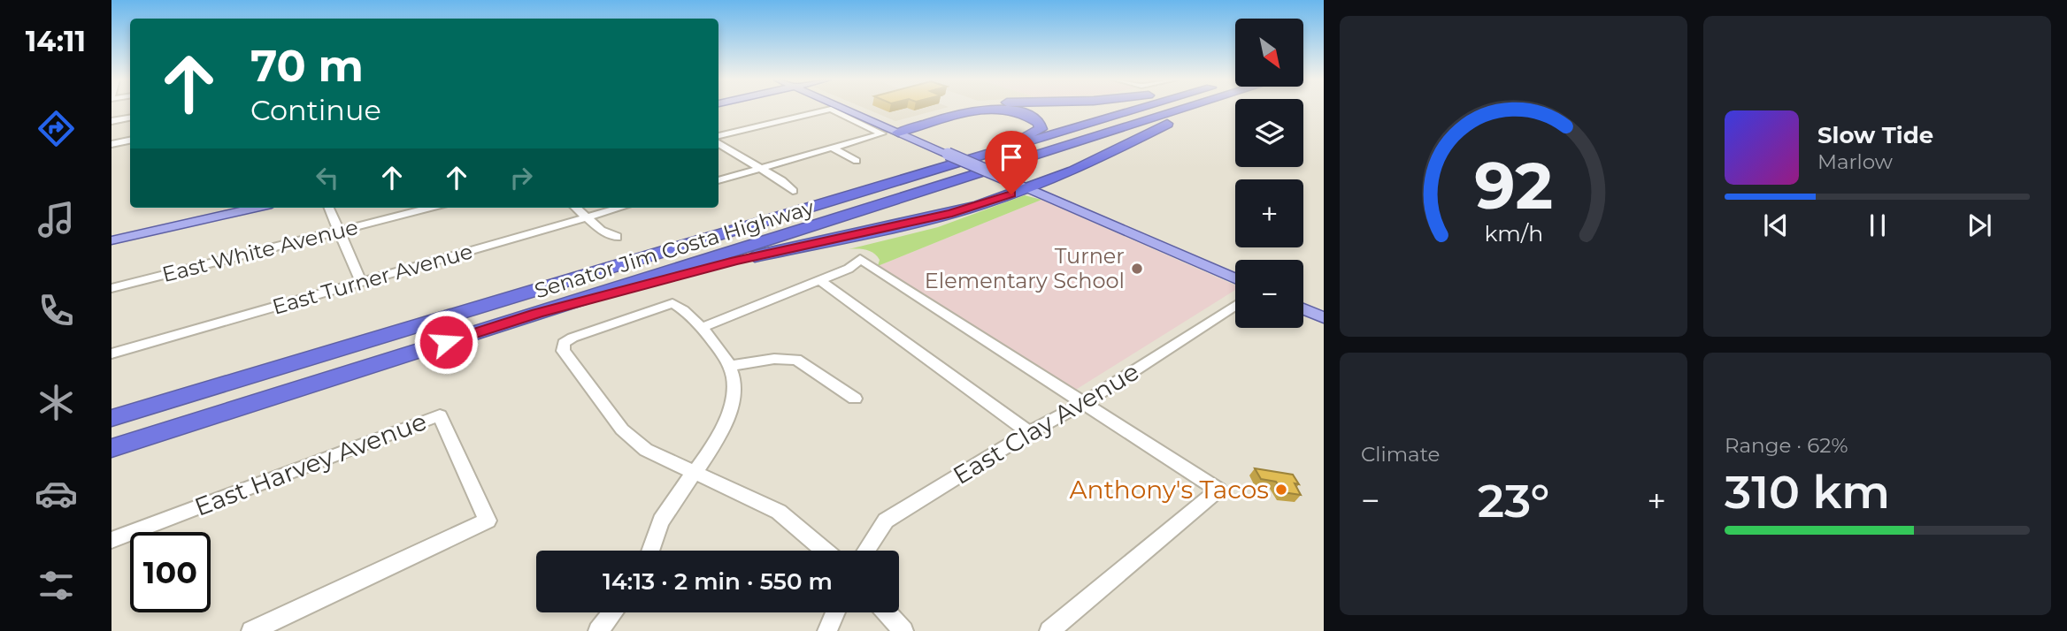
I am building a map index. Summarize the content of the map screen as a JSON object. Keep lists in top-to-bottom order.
{
  "streets": {
    "highway": ["Senator Jim Costa Highway"],
    "street": [
      "East White Avenue",
      "East Turner Avenue",
      "East Clay Avenue",
      "East Harvey Avenue"
    ]
  },
  "places": ["Turner Elementary School", "Anthony's Tacos"],
  "north": "bottom right",
  "page": {
    "tabs": "14:11",
    "map_buttons": ["+", "−"],
    "turn": ["70 m", "Continue"],
    "song": ["Slow Tide", "Marlow"],
    "tile": [
      "Climate",
      ["Range · 62%", "310 km"]
    ],
    "heat": ["−", "23°", "+"],
    "limit": "100",
    "trip": "14:13 · 2 min · 550 m",
    "gauge": ["92", "km/h"]
  }
}
